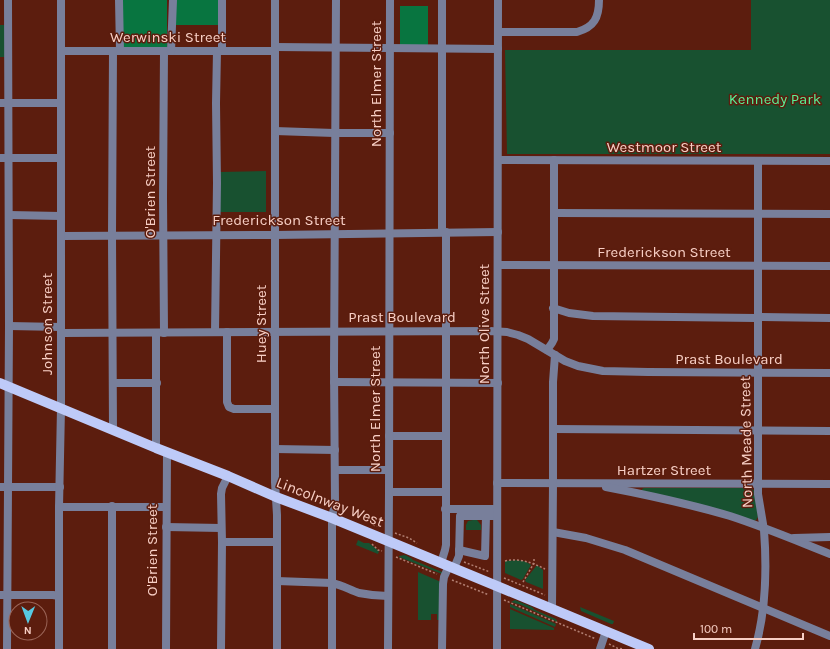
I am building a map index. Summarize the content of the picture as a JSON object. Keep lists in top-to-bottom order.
{
  "streets": {
    "main road": ["Lincolnway West"],
    "street": [
      "Werwinski Street",
      "North Elmer Street",
      "Westmoor Street",
      "O'Brien Street",
      "Frederickson Street",
      "Prast Boulevard",
      "Johnson Street",
      "Huey Street",
      "North Olive Street",
      "North Meade Street",
      "Hartzer Street"
    ]
  },
  "crossings": [
    ["Werwinski Street", "North Elmer Street"],
    ["Werwinski Street", "O'Brien Street"],
    ["Werwinski Street", "Johnson Street"],
    ["Werwinski Street", "Huey Street"],
    ["Werwinski Street", "North Olive Street"],
    ["North Elmer Street", "Frederickson Street"],
    ["North Elmer Street", "Prast Boulevard"],
    ["North Elmer Street", "Lincolnway West"],
    ["Westmoor Street", "North Olive Street"],
    ["Westmoor Street", "North Meade Street"],
    ["O'Brien Street", "Frederickson Street"],
    ["O'Brien Street", "Prast Boulevard"],
    ["O'Brien Street", "Lincolnway West"],
    ["Frederickson Street", "Johnson Street"],
    ["Frederickson Street", "Huey Street"],
    ["Frederickson Street", "North Olive Street"],
    ["Frederickson Street", "North Meade Street"],
    ["Prast Boulevard", "Johnson Street"],
    ["Prast Boulevard", "Huey Street"],
    ["Prast Boulevard", "North Olive Street"],
    ["Prast Boulevard", "North Meade Street"],
    ["Johnson Street", "Lincolnway West"],
    ["Huey Street", "Lincolnway West"],
    ["North Olive Street", "Hartzer Street"],
    ["North Olive Street", "Lincolnway West"],
    ["North Meade Street", "Hartzer Street"]
  ],
  "parks": ["Kennedy Park"],
  "scale_bar": "100 m",
  "north": "bottom"
}
